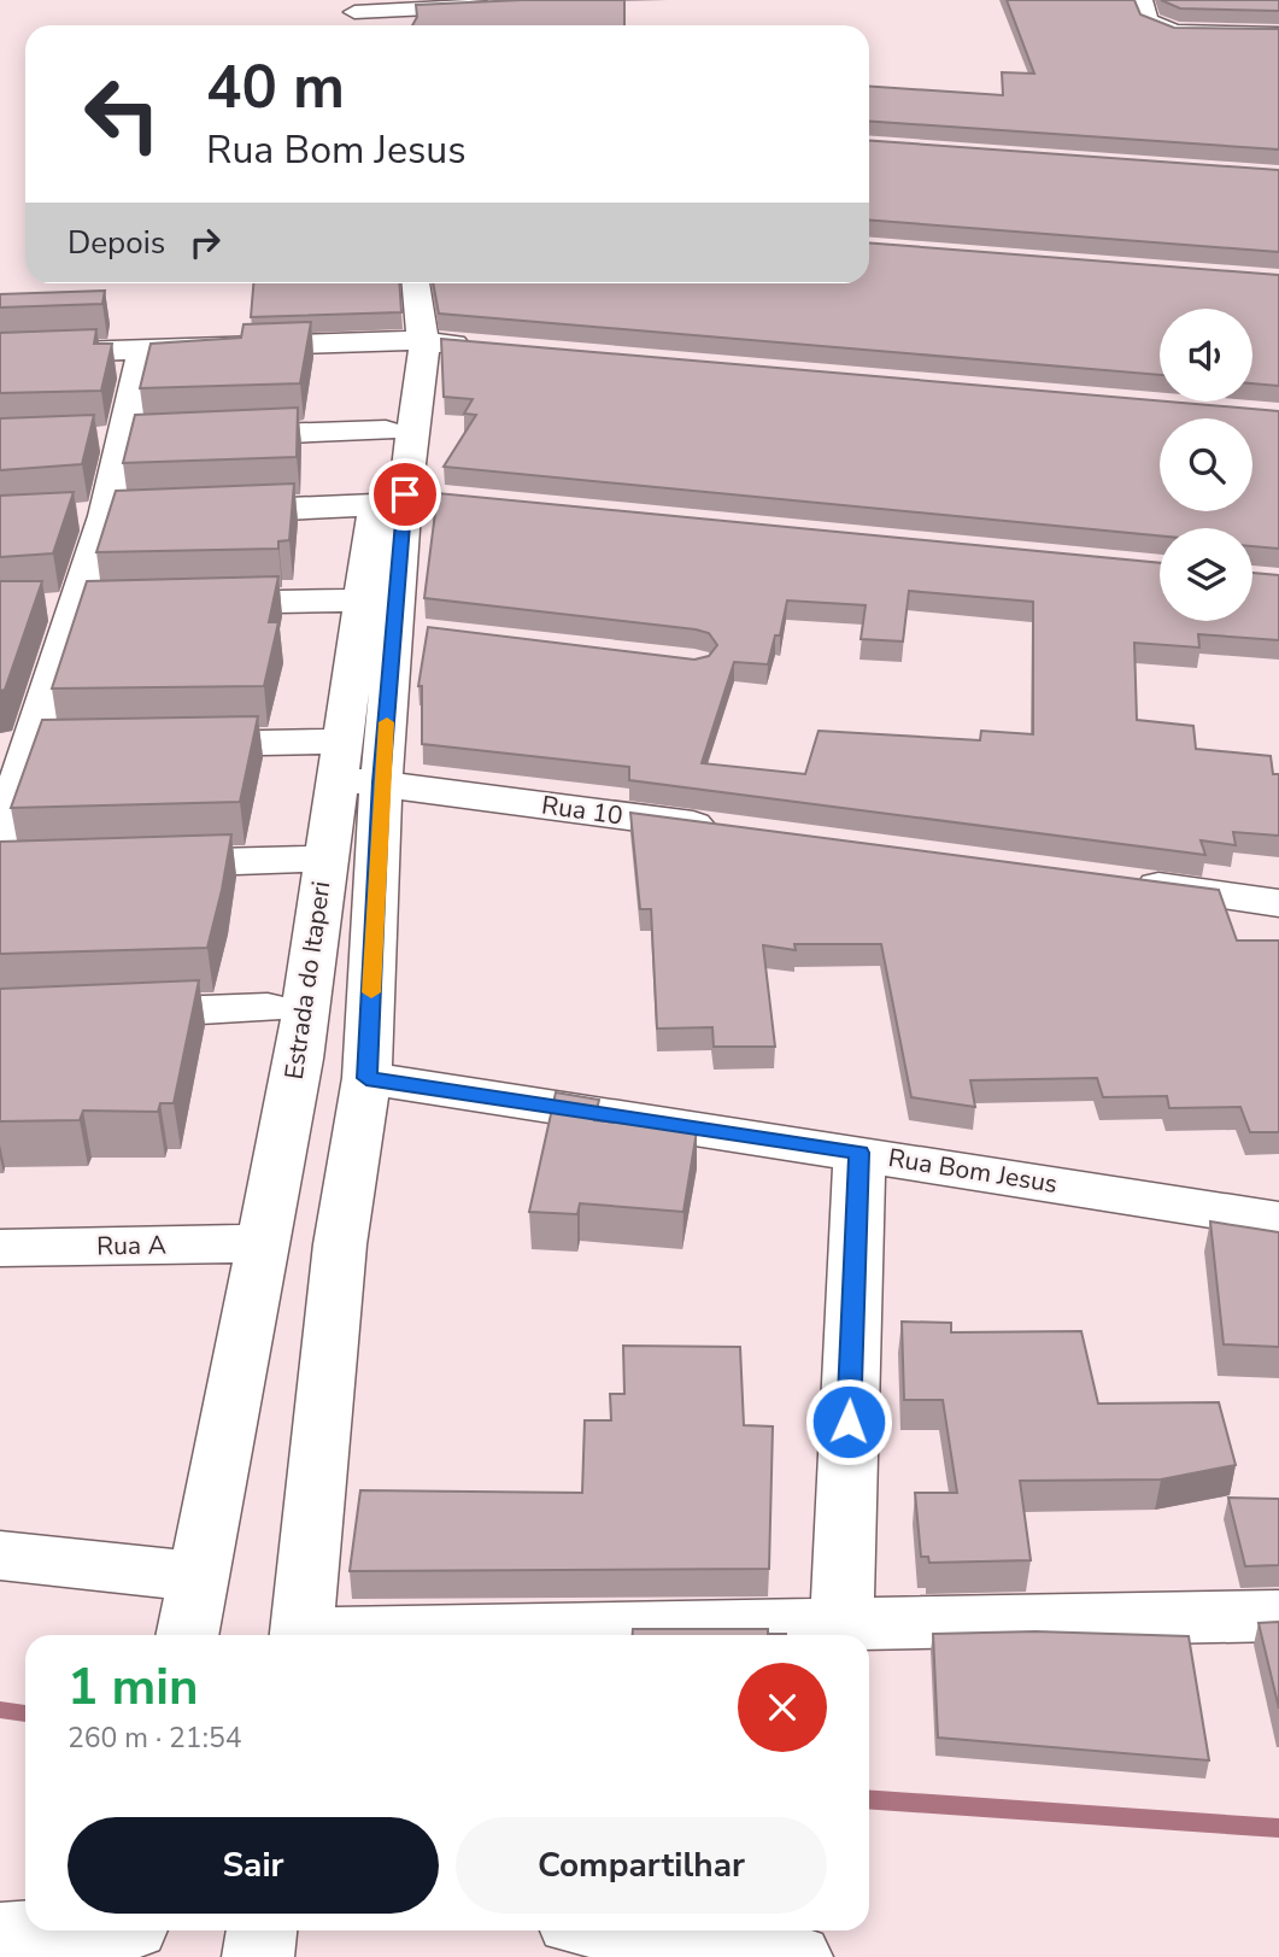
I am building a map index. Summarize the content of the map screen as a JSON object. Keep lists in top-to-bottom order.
{
  "streets": {
    "street": [
      "Rua 10",
      "Estrada do Itaperi",
      "Rua Bom Jesus",
      "Rua A"
    ]
  },
  "crossings": [
    ["Rua 10", "Estrada do Itaperi"],
    ["Estrada do Itaperi", "Rua Bom Jesus"],
    ["Estrada do Itaperi", "Rua A"]
  ],
  "page": {
    "turn": ["40 m", "Rua Bom Jesus"],
    "then": "Depois",
    "heading": ["1 min", "260 m · 21:54"],
    "buttons": ["Sair", "Compartilhar"]
  }
}
